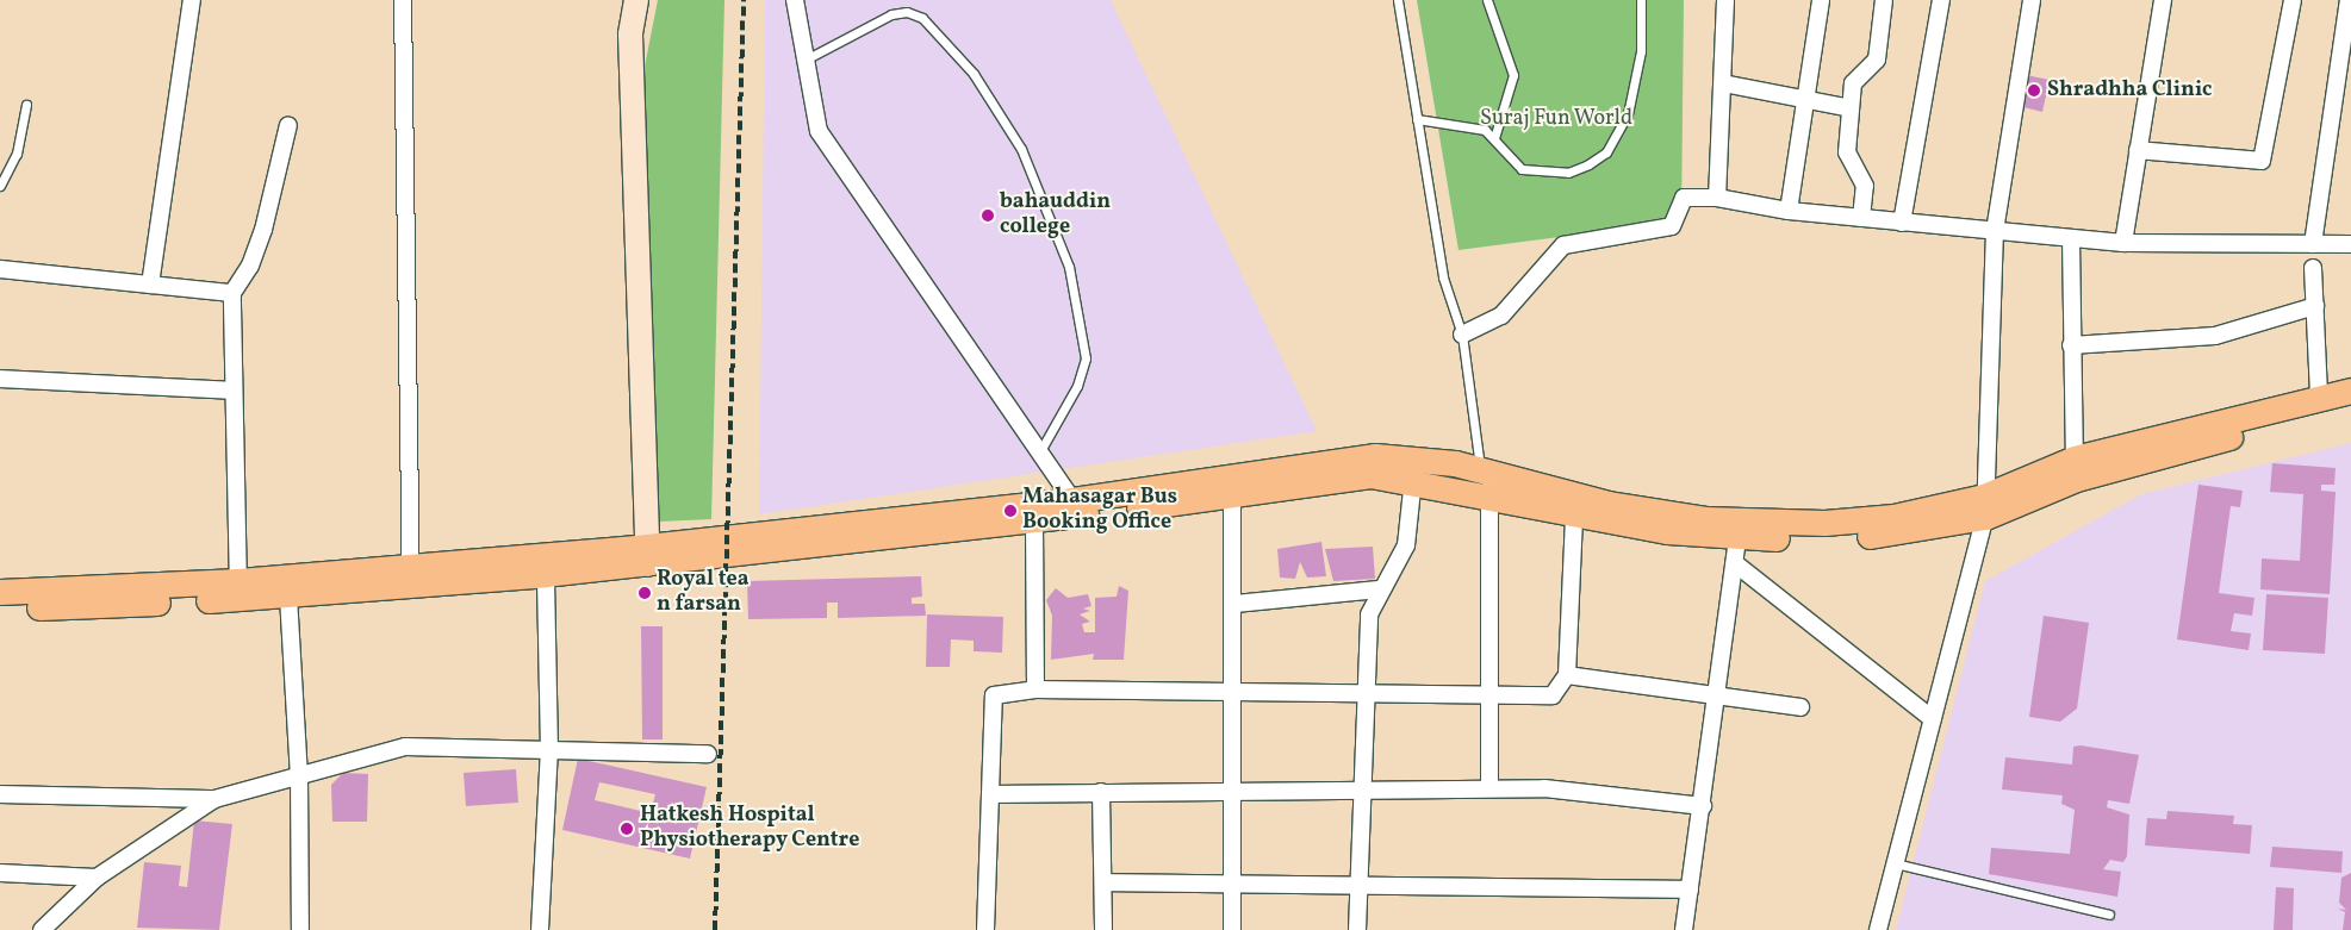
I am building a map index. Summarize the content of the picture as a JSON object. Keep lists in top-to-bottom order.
{
  "parks": ["Suraj Fun World"],
  "places": [
    "Shradhha Clinic",
    "bahauddin college",
    "Mahasagar Bus Booking Office",
    "Royal tea n farsan",
    "Hatkesh Hospital Physiotherapy Centre"
  ]
}
